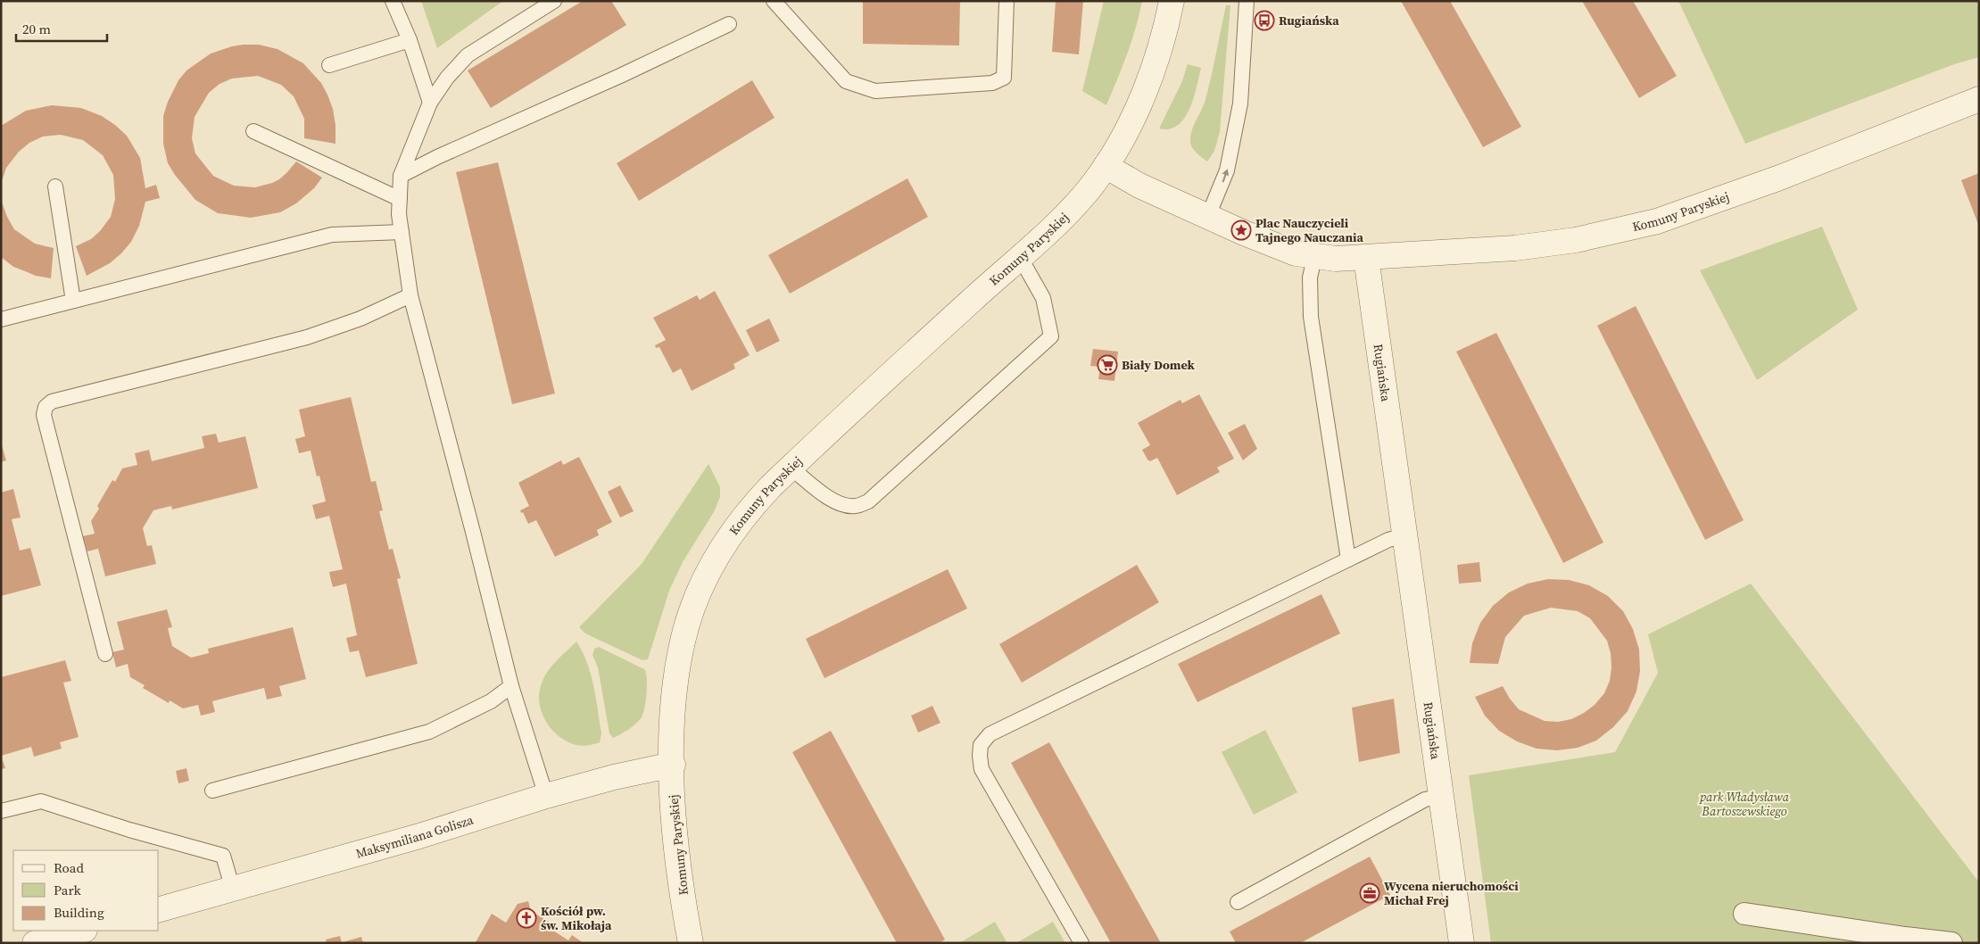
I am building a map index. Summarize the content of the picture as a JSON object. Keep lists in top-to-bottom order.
{
  "streets": {
    "street": ["Komuny Paryskiej", "Rugiańska", "Maksymiliana Golisza"]
  },
  "crossings": [
    ["Komuny Paryskiej", "Rugiańska"],
    ["Komuny Paryskiej", "Maksymiliana Golisza"]
  ],
  "parks": ["park Władysława Bartoszewskiego"],
  "places": {
    "bus stop": ["Rugiańska"],
    "place": ["Plac Nauczycieli Tajnego Nauczania"],
    "supermarket": ["Biały Domek"],
    "office": ["Wycena nieruchomości Michał Frej"],
    "church": ["Kościół pw. św. Mikołaja"]
  },
  "legend": ["Road", "Park", "Building"],
  "scale_bar": "20 m"
}
